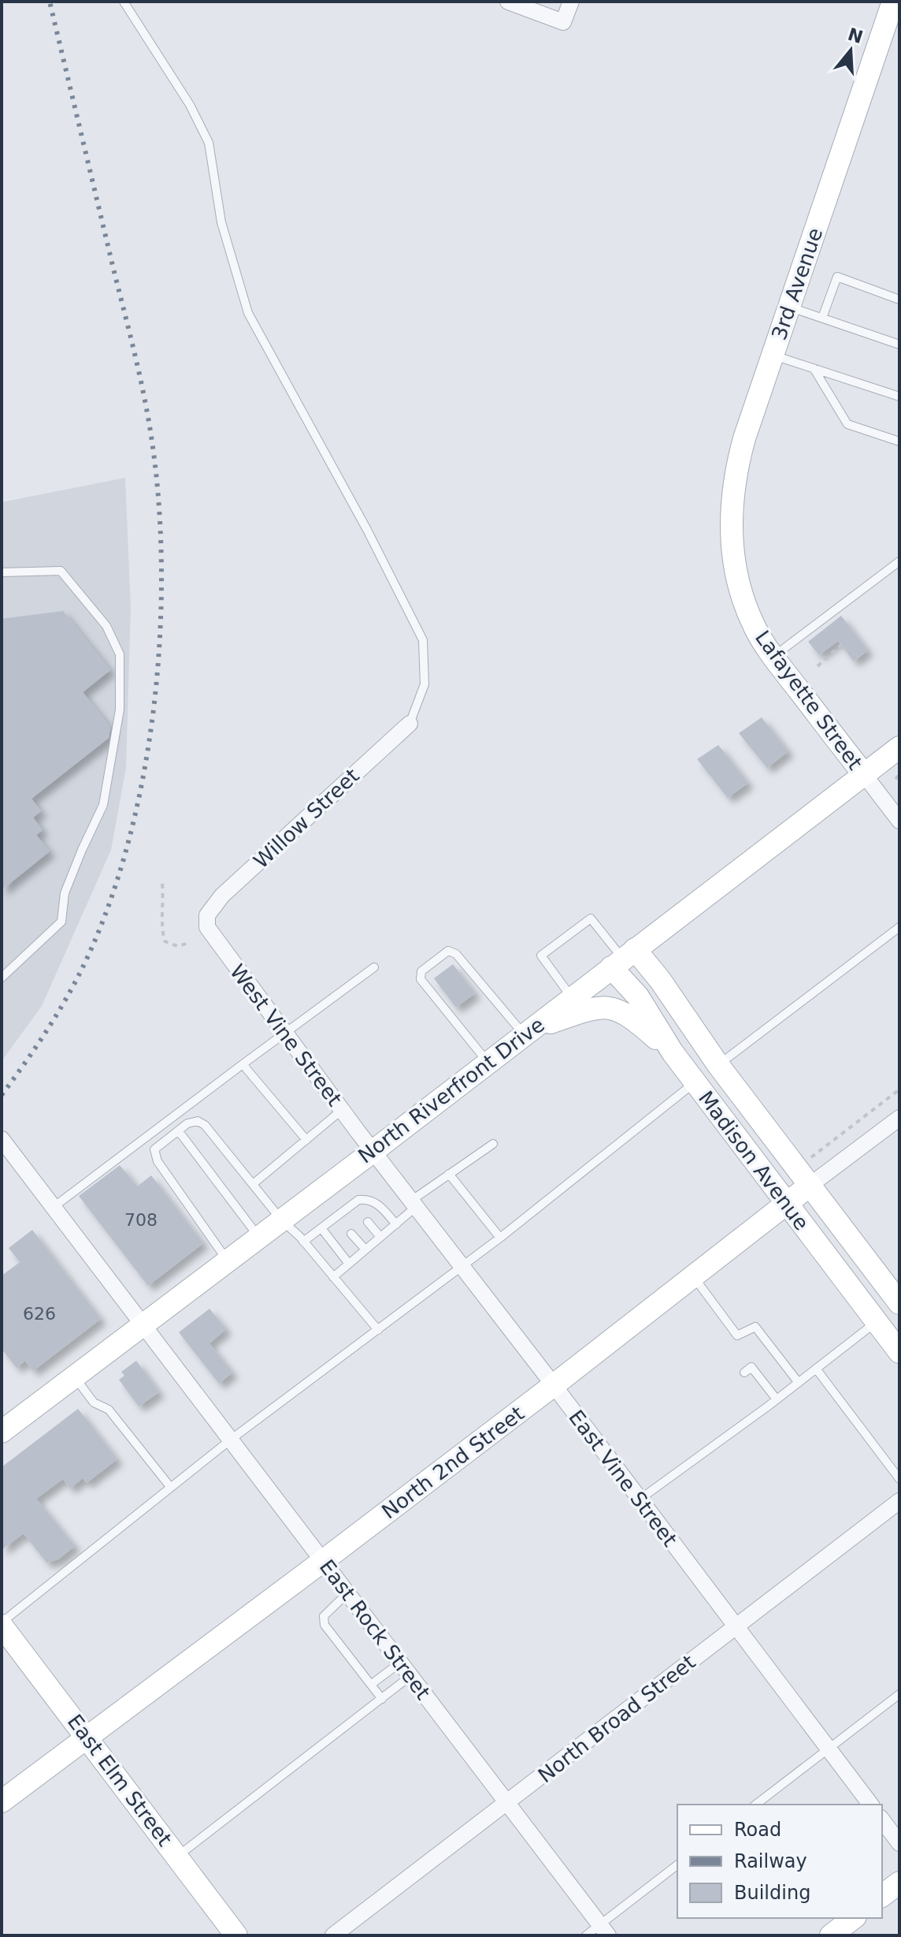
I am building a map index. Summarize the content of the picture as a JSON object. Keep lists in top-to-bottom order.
{
  "streets": {
    "street": [
      "3rd Avenue",
      "Lafayette Street",
      "Willow Street",
      "West Vine Street",
      "North Riverfront Drive",
      "Madison Avenue",
      "North 2nd Street",
      "East Vine Street",
      "East Rock Street",
      "North Broad Street",
      "East Elm Street"
    ]
  },
  "crossings": [
    ["3rd Avenue", "Lafayette Street"],
    ["Lafayette Street", "North Riverfront Drive"],
    ["Willow Street", "West Vine Street"],
    ["West Vine Street", "North Riverfront Drive"],
    ["West Vine Street", "East Vine Street"],
    ["North Riverfront Drive", "Madison Avenue"],
    ["North Riverfront Drive", "East Vine Street"],
    ["North Riverfront Drive", "East Rock Street"],
    ["Madison Avenue", "North 2nd Street"],
    ["North 2nd Street", "East Vine Street"],
    ["North 2nd Street", "East Rock Street"],
    ["North 2nd Street", "East Elm Street"],
    ["East Vine Street", "North Broad Street"],
    ["East Rock Street", "North Broad Street"]
  ],
  "house_numbers": ["708", "626"],
  "legend": ["Road", "Railway", "Building"],
  "north": "top"
}
